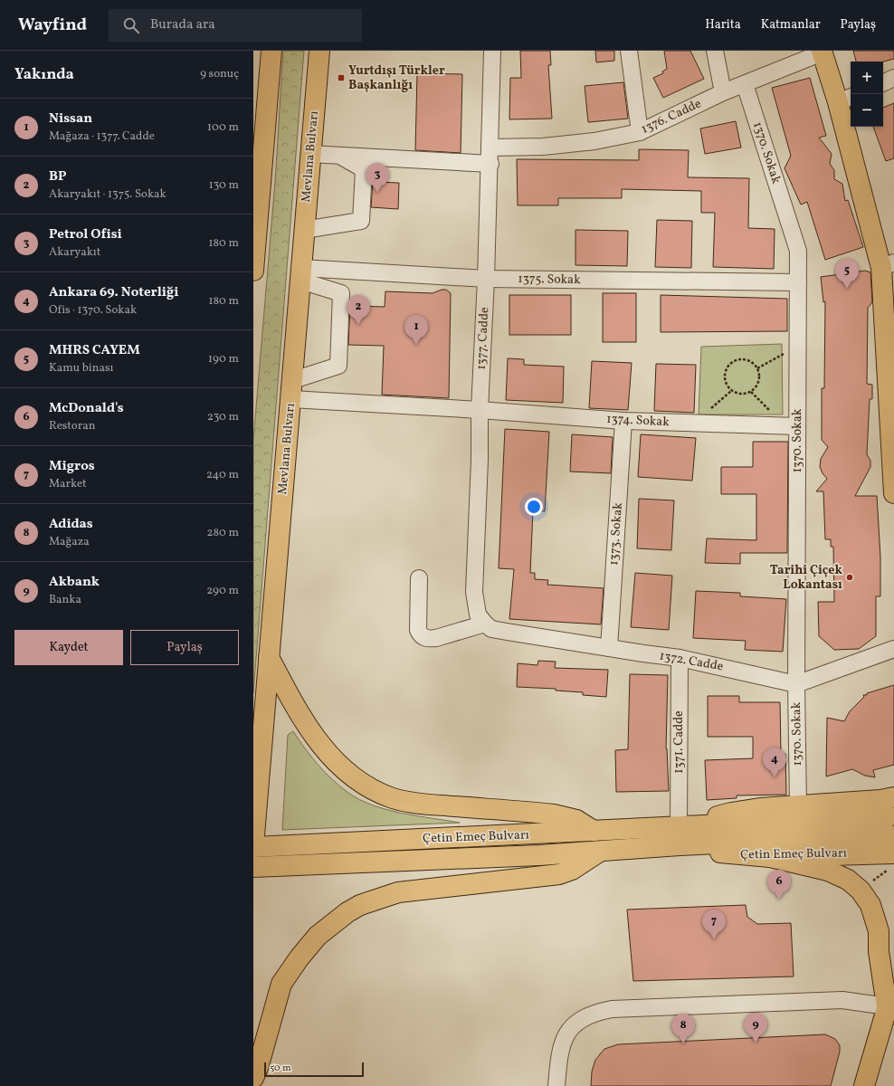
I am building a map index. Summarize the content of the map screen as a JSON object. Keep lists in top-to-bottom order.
{
  "streets": {
    "main road": ["Mevlana Bulvarı", "Çetin Emeç Bulvarı"],
    "street": [
      "1376. Cadde",
      "1370. Sokak",
      "1375. Sokak",
      "1377. Cadde",
      "1374. Sokak",
      "1373. Sokak",
      "1372. Cadde",
      "1371. Cadde"
    ]
  },
  "crossings": [
    ["1376. Cadde", "1370. Sokak"],
    ["1376. Cadde", "Mevlana Bulvarı"],
    ["1376. Cadde", "1377. Cadde"],
    ["1370. Sokak", "1375. Sokak"],
    ["1370. Sokak", "1374. Sokak"],
    ["1370. Sokak", "1372. Cadde"],
    ["1370. Sokak", "Çetin Emeç Bulvarı"],
    ["Mevlana Bulvarı", "1375. Sokak"],
    ["Mevlana Bulvarı", "1374. Sokak"],
    ["Mevlana Bulvarı", "Çetin Emeç Bulvarı"],
    ["1375. Sokak", "1377. Cadde"],
    ["1377. Cadde", "1374. Sokak"],
    ["1377. Cadde", "1372. Cadde"],
    ["1374. Sokak", "1373. Sokak"],
    ["1373. Sokak", "1372. Cadde"],
    ["1372. Cadde", "1371. Cadde"],
    ["1371. Cadde", "Çetin Emeç Bulvarı"]
  ],
  "places": {
    "transit": ["Yurtdışı Türkler Başkanlığı"],
    "other": ["Tarihi Çiçek Lokantası"]
  },
  "scale_bar": "50 m",
  "page": {
    "header": "Wayfind",
    "search": "Burada ara",
    "nav": ["Harita", "Katmanlar", "Paylaş"],
    "heading": ["Yakında", "9 sonuç"],
    "map_buttons": ["+", "−"],
    "list": [
      {
        "mark": "1",
        "name": "Nissan",
        "note": "Mağaza · 1377. Cadde",
        "value": "100 m"
      },
      {
        "mark": "2",
        "name": "BP",
        "note": "Akaryakıt · 1375. Sokak",
        "value": "130 m"
      },
      {
        "mark": "3",
        "name": "Petrol Ofisi",
        "note": "Akaryakıt",
        "value": "180 m"
      },
      {
        "mark": "4",
        "name": "Ankara 69. Noterliği",
        "note": "Ofis · 1370. Sokak",
        "value": "180 m"
      },
      {
        "mark": "5",
        "name": "MHRS CAYEM",
        "note": "Kamu binası",
        "value": "190 m"
      },
      {
        "mark": "6",
        "name": "McDonald's",
        "note": "Restoran",
        "value": "230 m"
      },
      {
        "mark": "7",
        "name": "Migros",
        "note": "Market",
        "value": "240 m"
      },
      {
        "mark": "8",
        "name": "Adidas",
        "note": "Mağaza",
        "value": "280 m"
      },
      {
        "mark": "9",
        "name": "Akbank",
        "note": "Banka",
        "value": "290 m"
      }
    ],
    "pins": [
      "3",
      "5",
      "2",
      "1",
      "4",
      "6",
      "7",
      "9",
      "8"
    ],
    "buttons": ["Kaydet", "Paylaş"],
    "scale": "50 m"
  }
}
